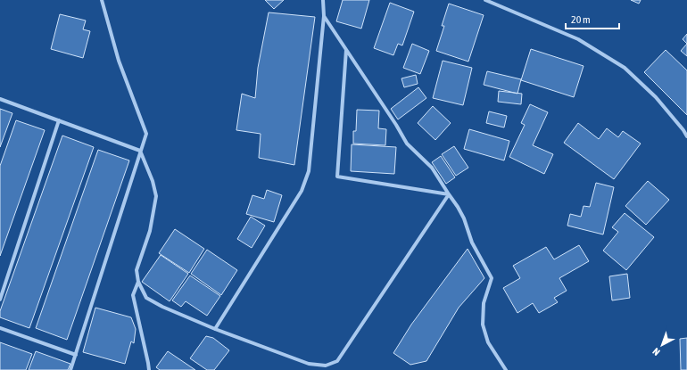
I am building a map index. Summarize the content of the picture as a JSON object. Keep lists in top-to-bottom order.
{
  "scale_bar": "20 m",
  "north": "bottom left"
}
